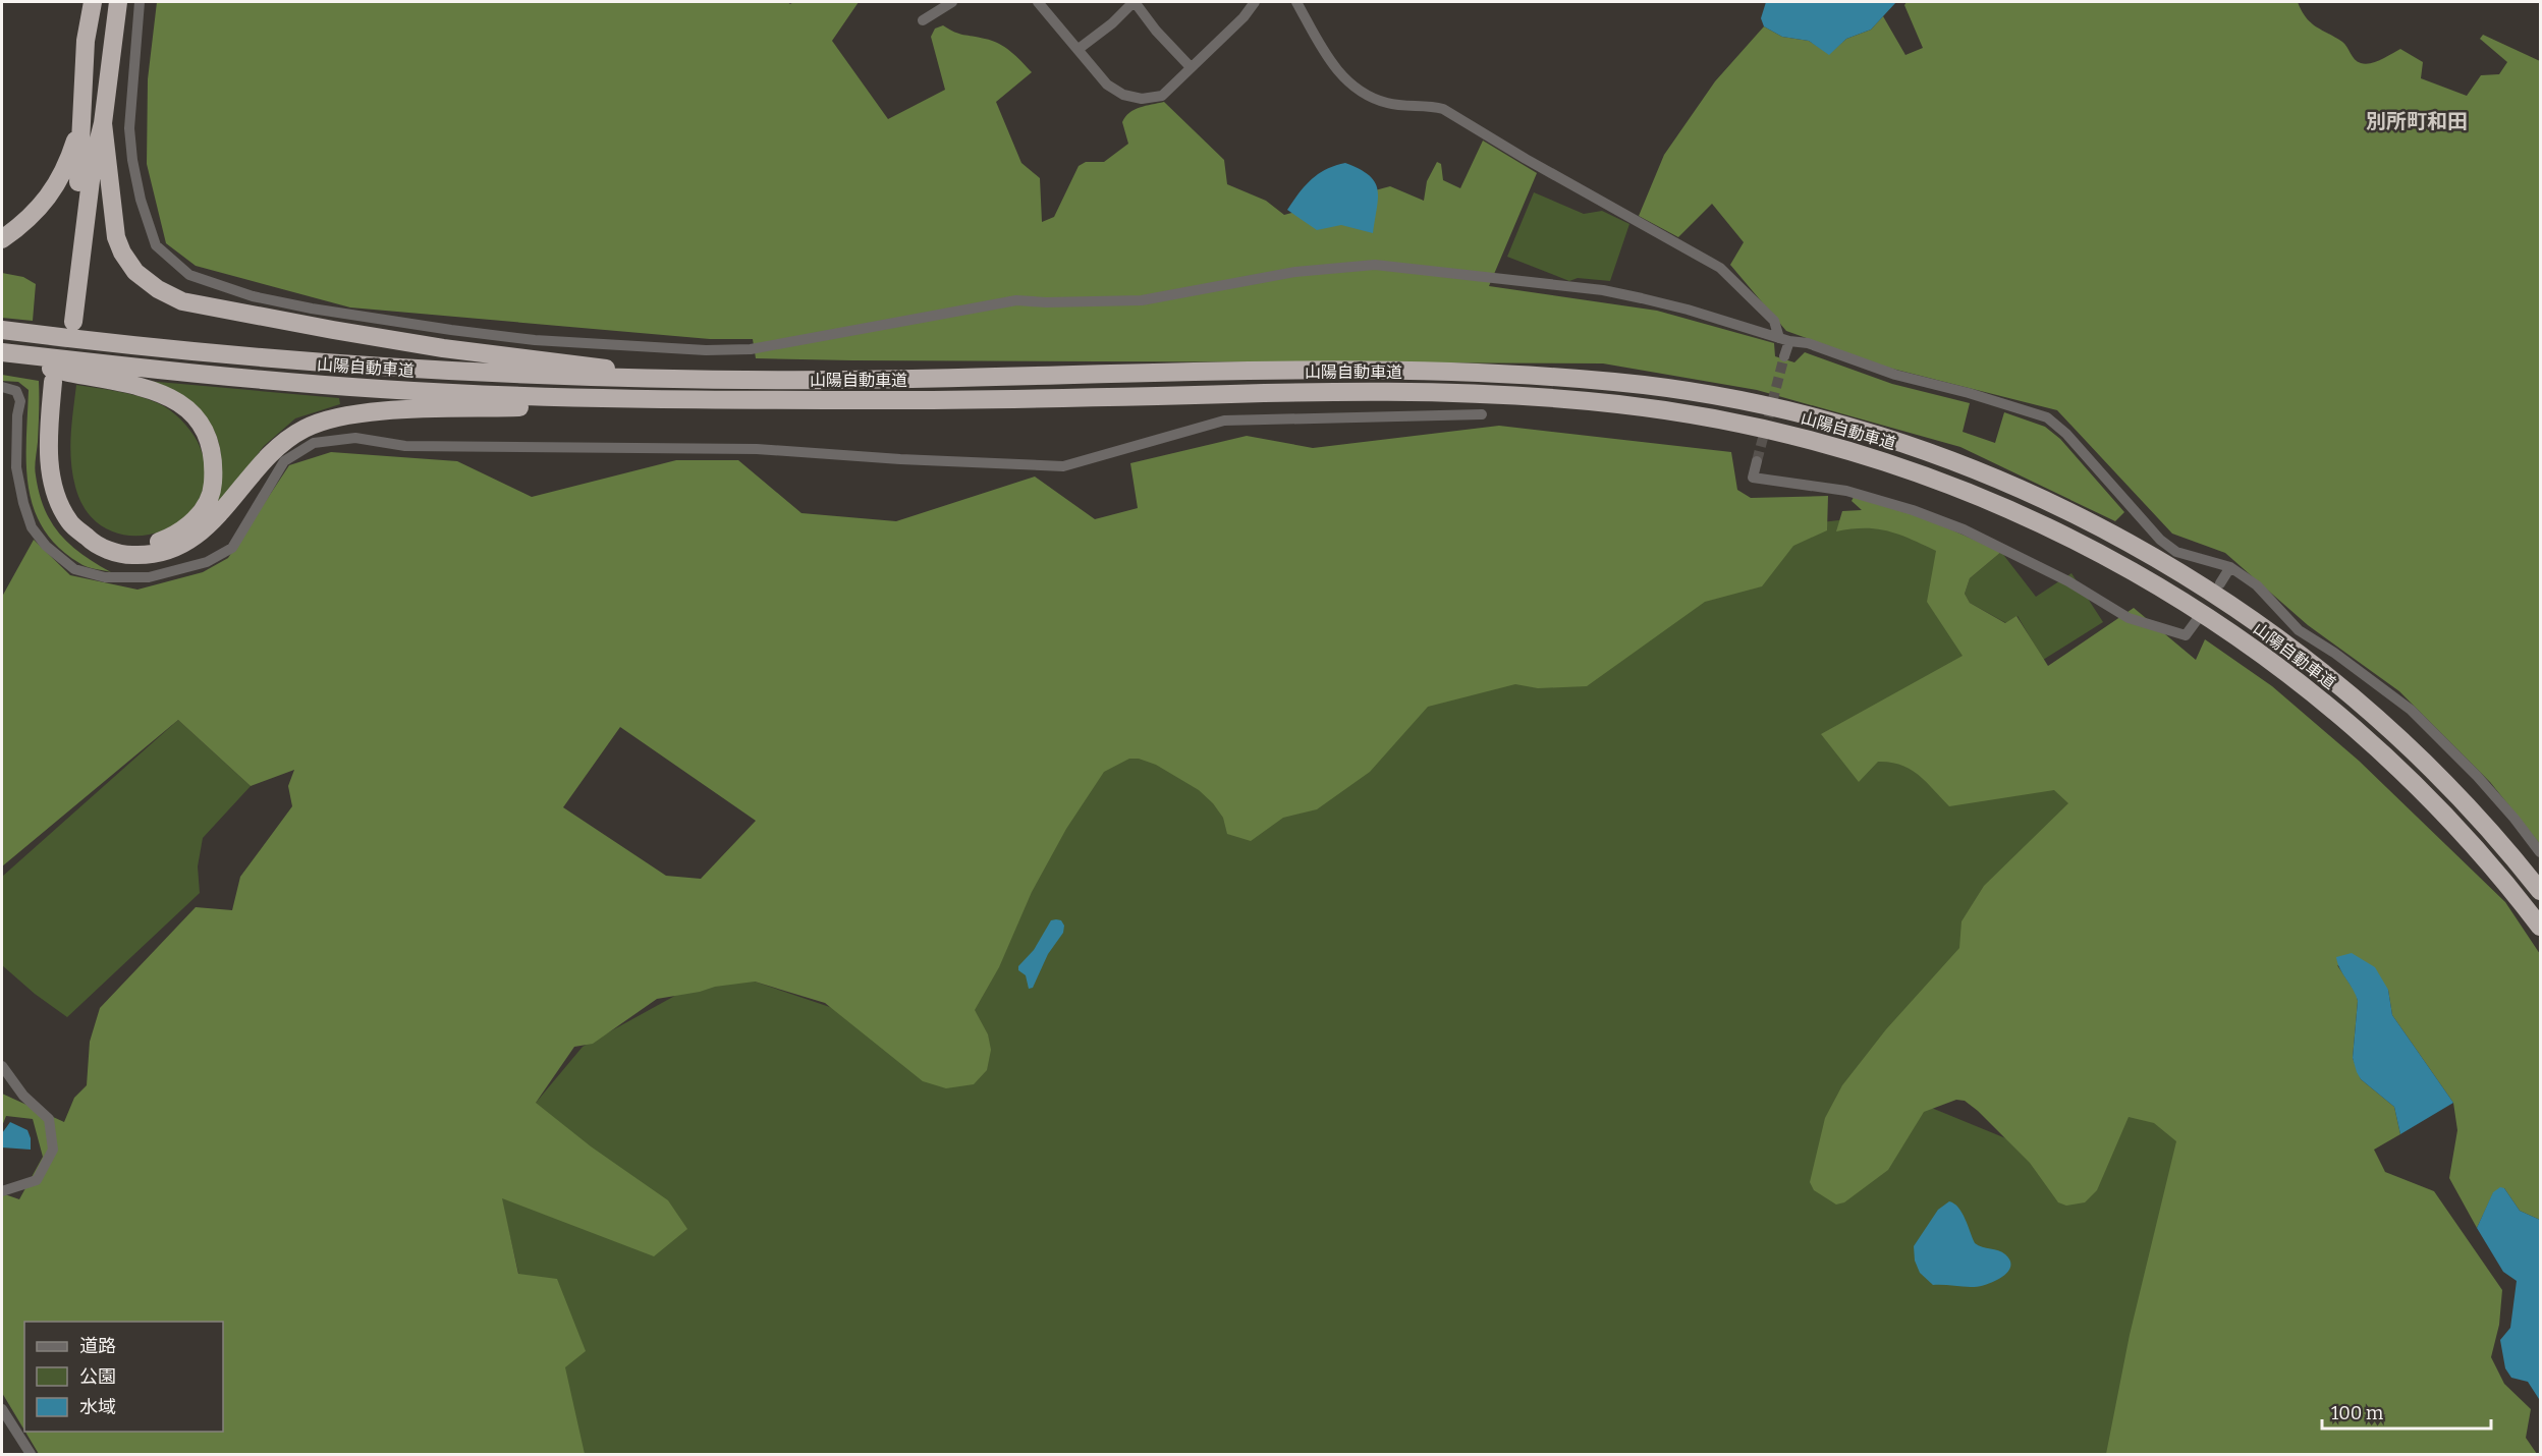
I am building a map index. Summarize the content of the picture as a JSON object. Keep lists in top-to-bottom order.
{
  "streets": {
    "highway": ["山陽自動車道"]
  },
  "districts": ["別所町和田"],
  "legend": ["道路", "公園", "水域"],
  "scale_bar": "100 m"
}
